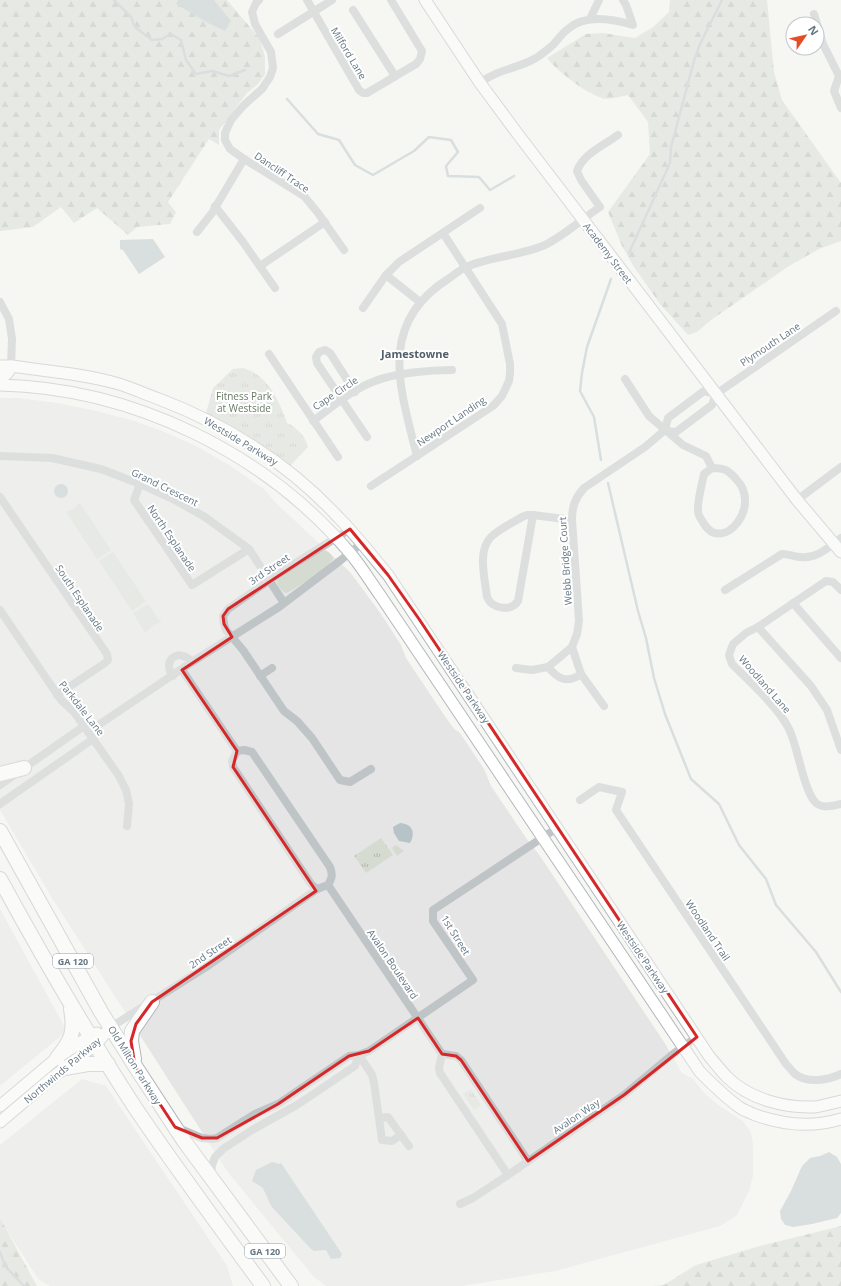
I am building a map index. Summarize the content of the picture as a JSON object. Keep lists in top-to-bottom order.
{
  "streets": {
    "highway": ["GA 120", "Old Milton Parkway"],
    "main road": ["Academy Street", "Westside Parkway", "Northwinds Parkway"],
    "street": [
      "Milford Lane",
      "Dancliff Trace",
      "Plymouth Lane",
      "Cape Circle",
      "Newport Landing",
      "Grand Crescent",
      "North Esplanade",
      "Webb Bridge Court",
      "3rd Street",
      "South Esplanade",
      "Woodland Lane",
      "Parkdale Lane",
      "Woodland Trail",
      "1st Street",
      "2nd Street",
      "Avalon Boulevard",
      "Avalon Way"
    ]
  },
  "crossings": [
    ["Academy Street", "Plymouth Lane"],
    ["Academy Street", "Webb Bridge Court"],
    ["Plymouth Lane", "Webb Bridge Court"],
    ["Westside Parkway", "3rd Street"],
    ["Westside Parkway", "1st Street"],
    ["Westside Parkway", "Avalon Way"],
    ["Grand Crescent", "North Esplanade"],
    ["Grand Crescent", "3rd Street"],
    ["South Esplanade", "Parkdale Lane"],
    ["1st Street", "Avalon Boulevard"],
    ["1st Street", "Old Milton Parkway"],
    ["2nd Street", "Old Milton Parkway"],
    ["2nd Street", "Northwinds Parkway"],
    ["GA 120", "Northwinds Parkway"],
    ["Old Milton Parkway", "Northwinds Parkway"]
  ],
  "districts": ["Jamestowne"],
  "parks": ["Fitness Park at Westside"],
  "north": "top right"
}
